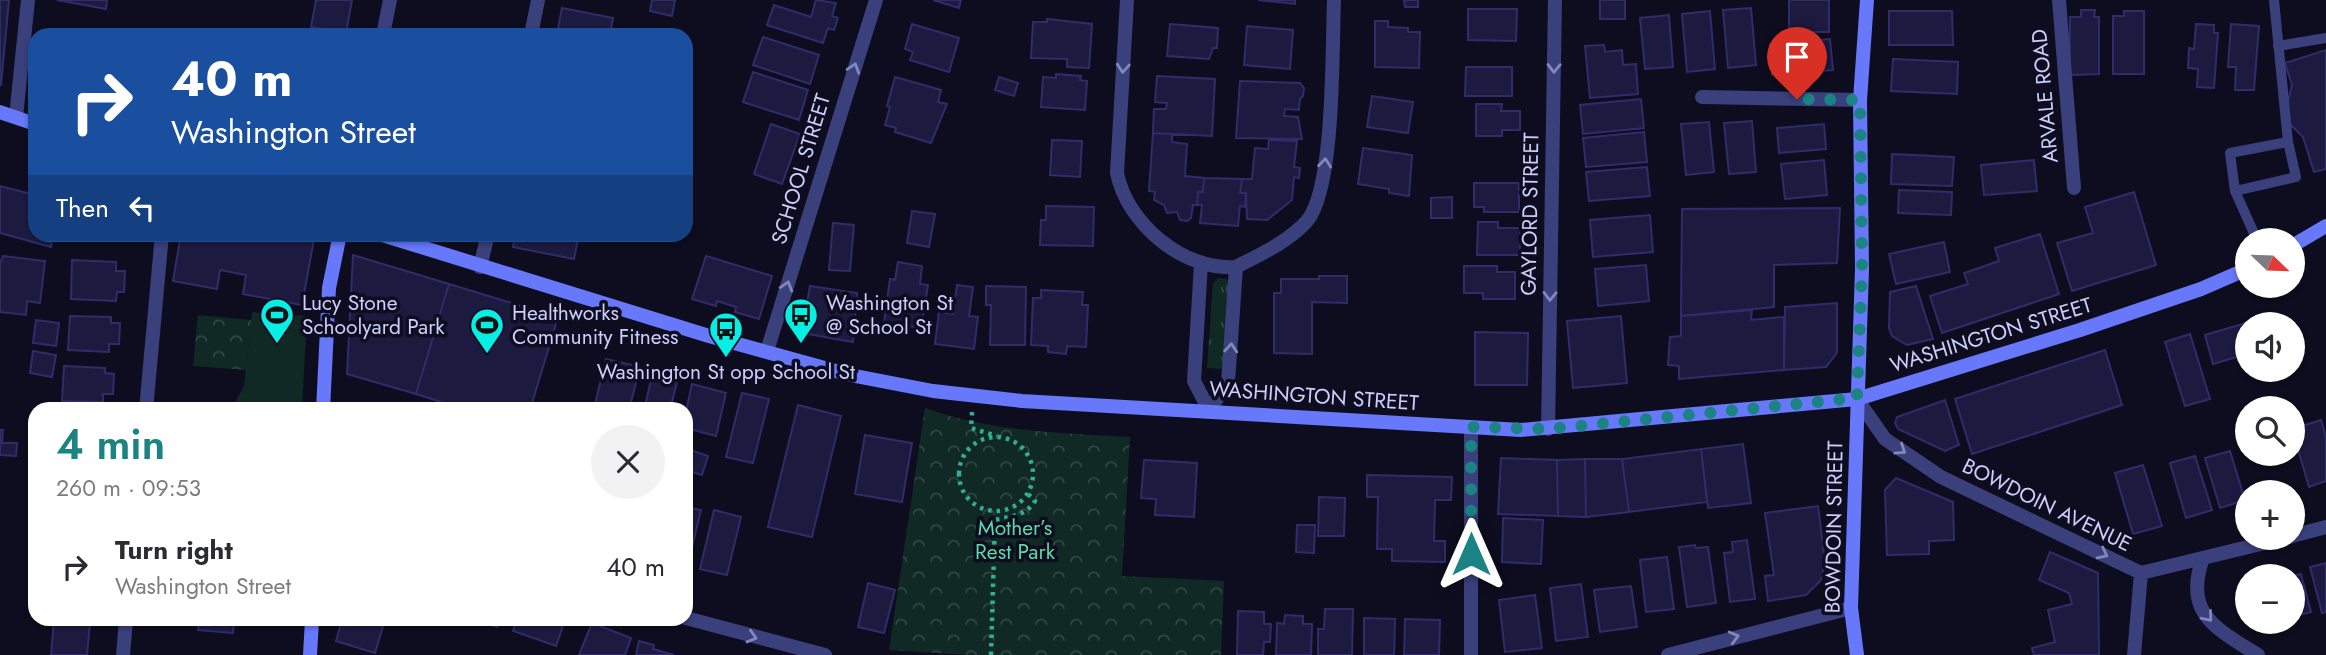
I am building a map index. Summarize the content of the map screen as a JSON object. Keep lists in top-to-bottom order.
{
  "streets": {
    "main road": ["WASHINGTON STREET", "BOWDOIN STREET"],
    "street": [
      "ARVALE ROAD",
      "SCHOOL STREET",
      "GAYLORD STREET",
      "BOWDOIN AVENUE"
    ]
  },
  "crossings": [
    ["SCHOOL STREET", "WASHINGTON STREET"],
    ["GAYLORD STREET", "WASHINGTON STREET"],
    ["WASHINGTON STREET", "BOWDOIN AVENUE"],
    ["WASHINGTON STREET", "BOWDOIN STREET"],
    ["BOWDOIN AVENUE", "BOWDOIN STREET"]
  ],
  "one_way": ["SCHOOL STREET", "GAYLORD STREET", "BOWDOIN AVENUE"],
  "parks": ["Mother’s Rest Park"],
  "places": {
    "sports": ["Lucy Stone Schoolyard Park", "Healthworks Community Fitness"],
    "bus stop": ["Washington St @ School St", "Washington St opp School St"]
  },
  "north": "bottom right",
  "page": {
    "turn": ["40 m", "Washington Street"],
    "then": "Then",
    "map_buttons": ["+", "−"],
    "heading": ["4 min", "260 m · 09:53"],
    "list": [
      {
        "name": "Turn right",
        "note": "Washington Street",
        "value": "40 m"
      }
    ]
  }
}
